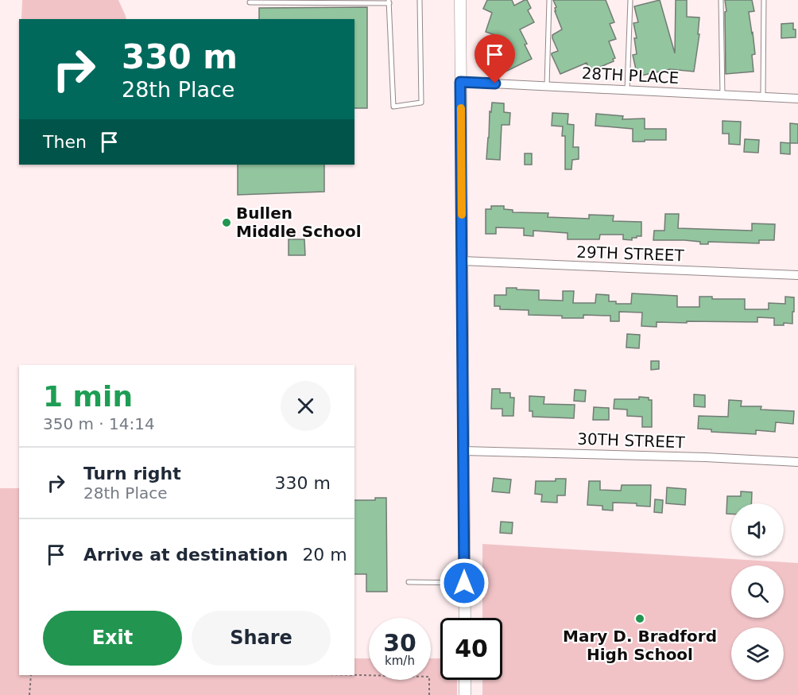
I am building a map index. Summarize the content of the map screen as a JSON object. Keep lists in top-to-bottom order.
{
  "streets": {
    "street": ["28TH PLACE", "29TH STREET", "30TH STREET"]
  },
  "places": ["Bullen Middle School", "Mary D. Bradford High School"],
  "page": {
    "turn": ["330 m", "28th Place"],
    "then": "Then",
    "heading": ["1 min", "350 m · 14:14"],
    "list": [
      {
        "name": "Turn right",
        "note": "28th Place",
        "value": "330 m"
      },
      {
        "name": "Arrive at destination",
        "value": "20 m"
      }
    ],
    "buttons": ["Exit", "Share"],
    "speed": "30 km/h",
    "limit": "40"
  }
}
